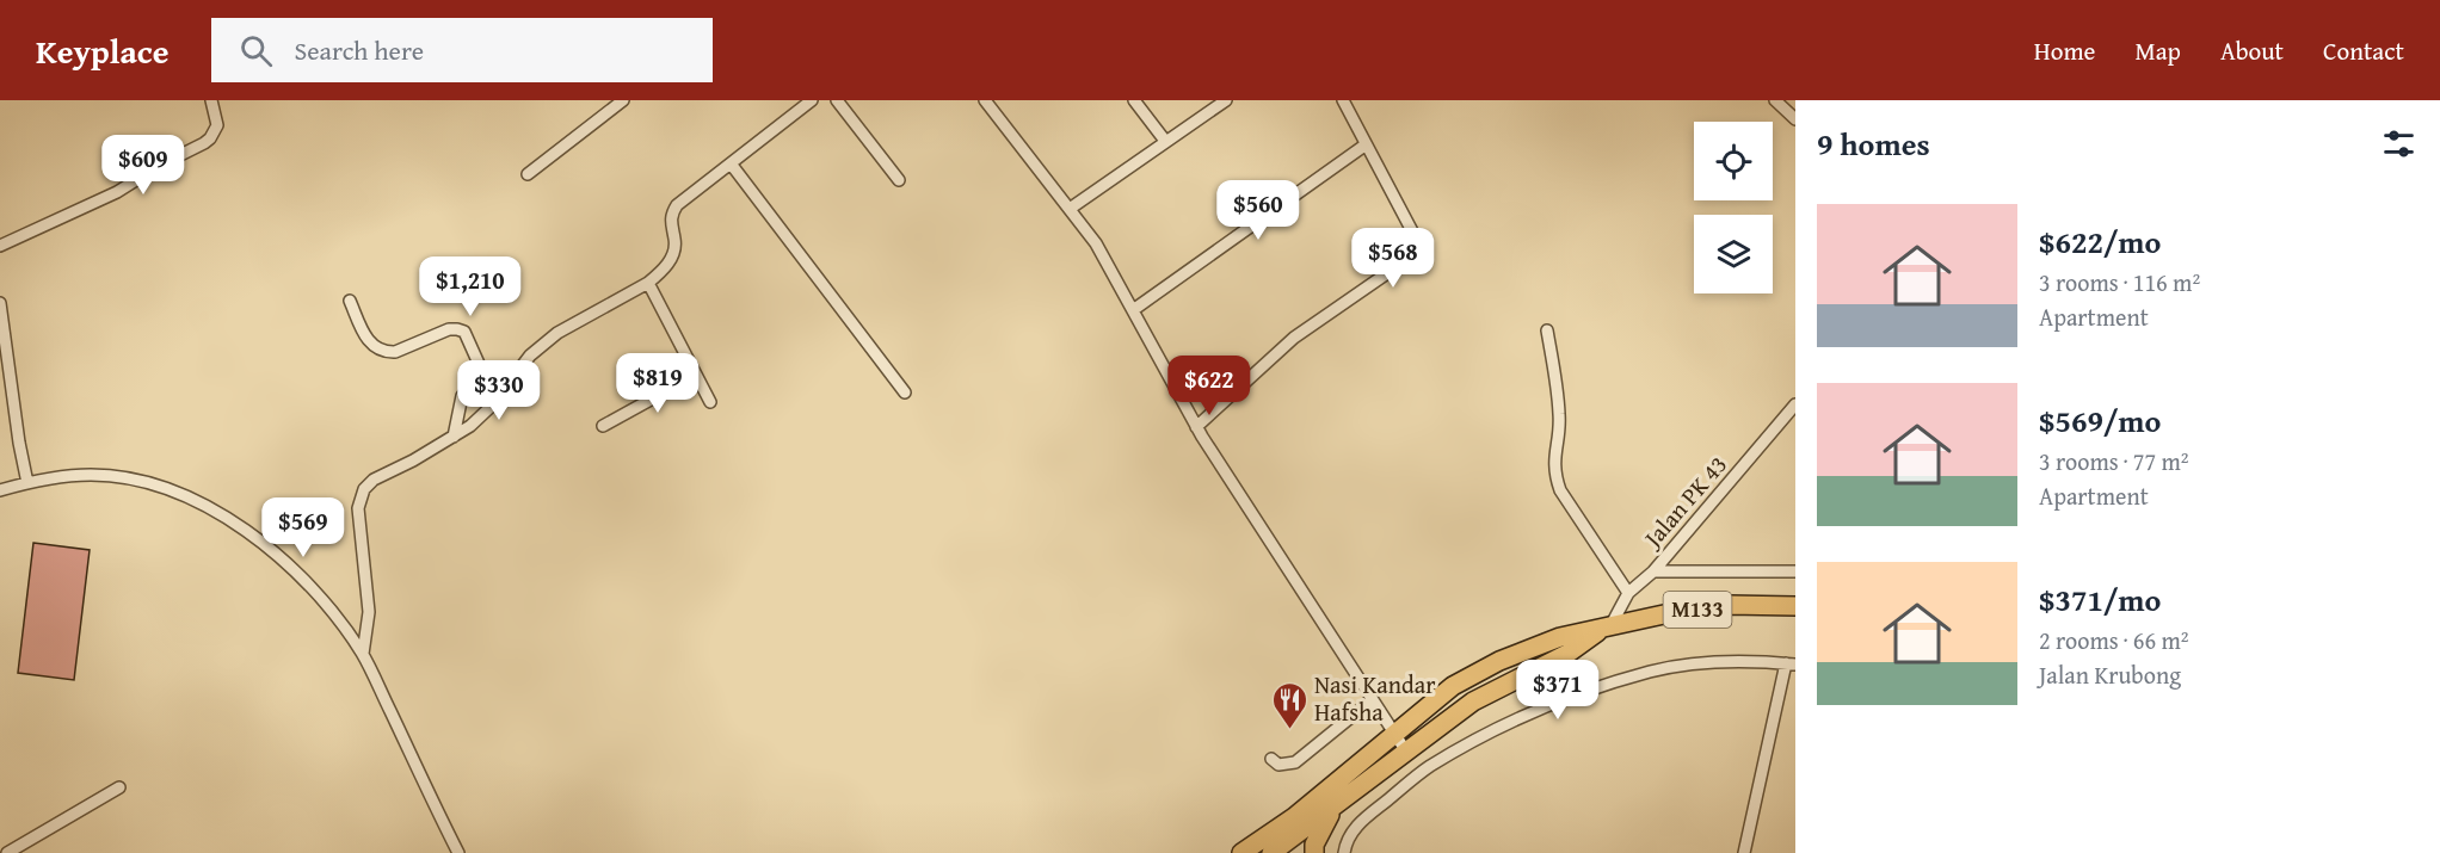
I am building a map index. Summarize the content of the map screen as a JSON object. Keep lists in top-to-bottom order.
{
  "streets": {
    "main road": ["M133"],
    "street": ["Jalan PK 43"]
  },
  "crossings": [
    ["Jalan PK 43", "M133"]
  ],
  "places": {
    "restaurant": ["Nasi Kandar Hafsha"]
  },
  "page": {
    "header": "Keyplace",
    "search": "Search here",
    "nav": [
      "Home",
      "Map",
      "About",
      "Contact"
    ],
    "heading": "9 homes",
    "price": [
      "$609",
      "$560",
      "$568",
      "$1,210",
      "$819",
      "$622",
      "$330",
      "$569",
      "$371"
    ],
    "list": [
      {
        "name": "$622/mo",
        "note": "3 rooms · 116 m² · Apartment"
      },
      {
        "name": "$569/mo",
        "note": "3 rooms · 77 m² · Apartment"
      },
      {
        "name": "$371/mo",
        "note": "2 rooms · 66 m² · Jalan Krubong"
      }
    ]
  }
}
